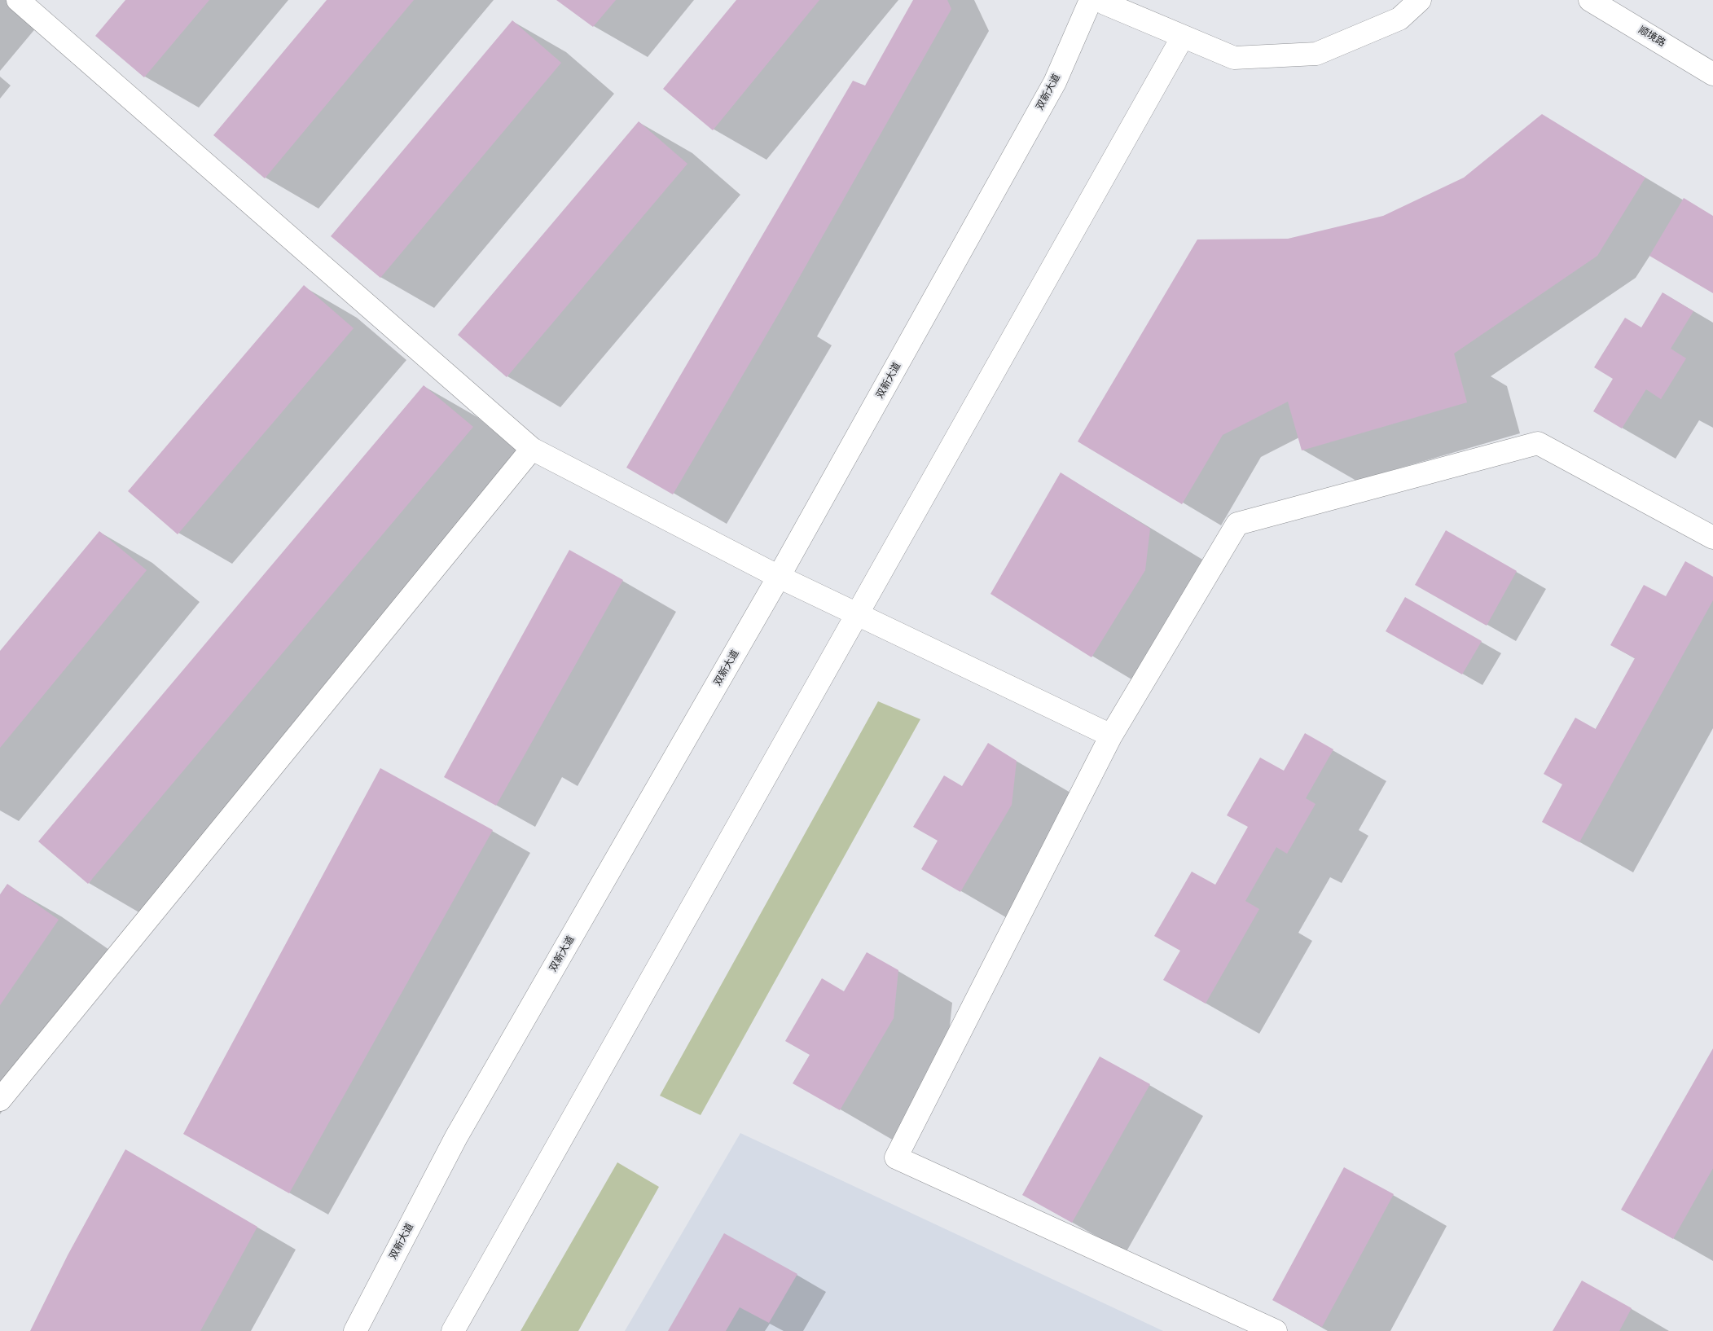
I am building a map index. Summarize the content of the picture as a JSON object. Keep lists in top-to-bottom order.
{
  "streets": {
    "main road": ["顺境路", "双新大道"]
  }
}
